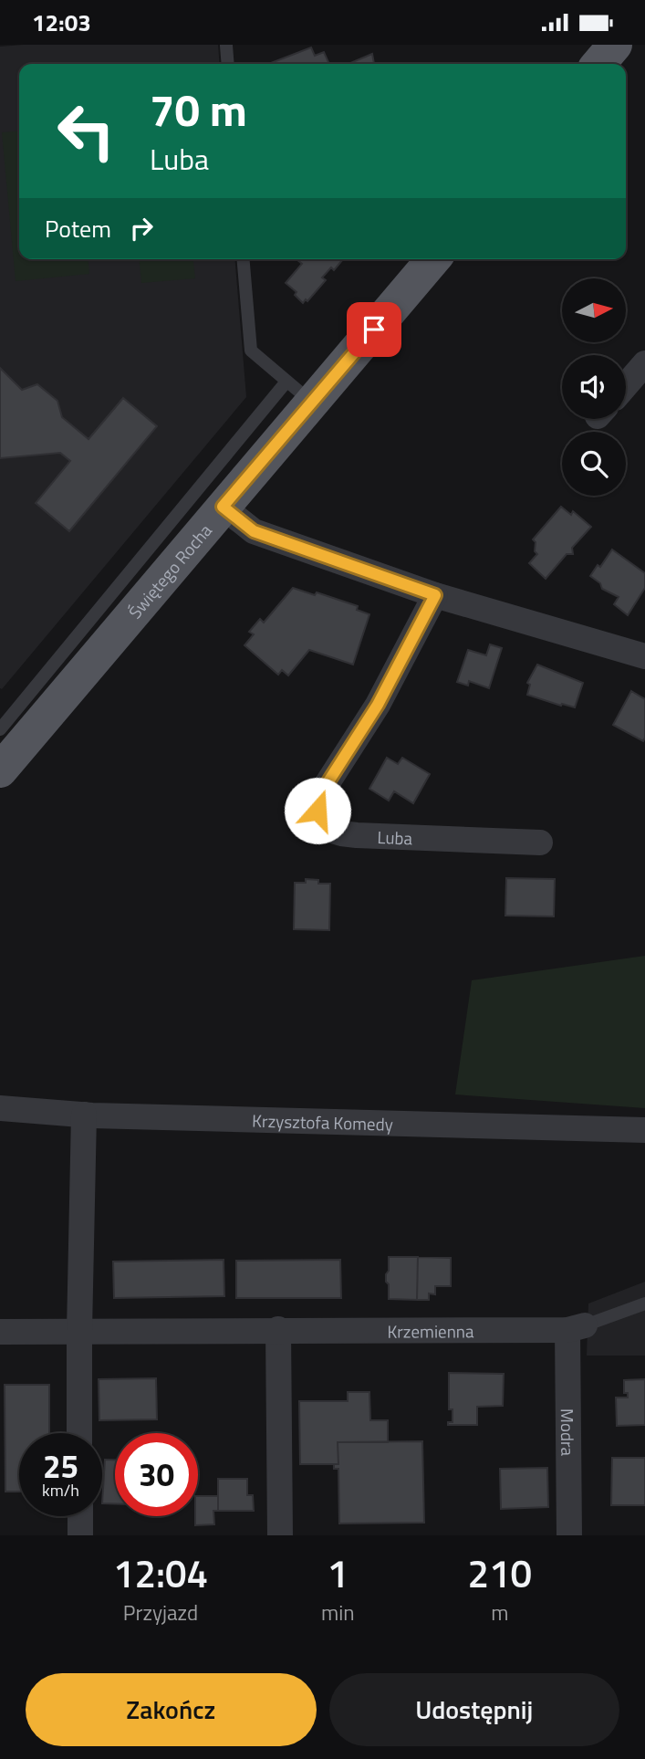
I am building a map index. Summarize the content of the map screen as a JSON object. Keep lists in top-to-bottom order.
{
  "streets": {
    "main road": ["Świętego Rocha"],
    "street": [
      "Luba",
      "Krzysztofa Komedy",
      "Krzemienna",
      "Modra"
    ]
  },
  "crossings": [
    ["Krzemienna", "Modra"]
  ],
  "north": "right",
  "page": {
    "status": "12:03",
    "turn": ["70 m", "Luba"],
    "then": "Potem",
    "speed": "25 km/h",
    "limit": "30",
    "eta": [
      "12:04",
      "Przyjazd",
      "1",
      "min",
      "210",
      "m"
    ],
    "buttons": ["Zakończ", "Udostępnij"]
  }
}
